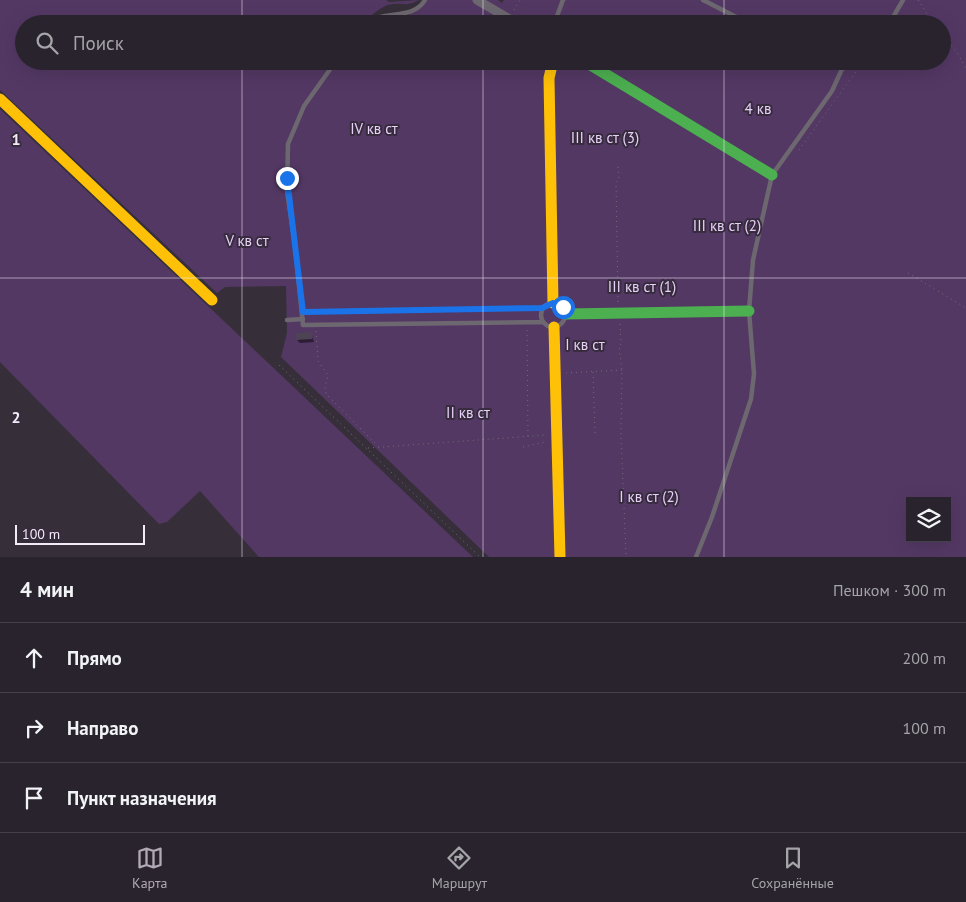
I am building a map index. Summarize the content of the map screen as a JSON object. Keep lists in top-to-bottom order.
{
  "parks": [
    "4 кв",
    "IV кв ст",
    "III кв ст (3)",
    "III кв ст (2)",
    "V кв ст",
    "III кв ст (1)",
    "I кв ст",
    "II кв ст",
    "I кв ст (2)"
  ],
  "scale_bar": "100 m",
  "page": {
    "search": "Поиск",
    "scale": "100 m",
    "heading": ["4 мин", "Пешком · 300 m"],
    "list": [
      ["Прямо", "200 m"],
      ["Направо", "100 m"],
      "Пункт назначения"
    ],
    "nav": ["Карта", "Маршрут", "Сохранённые"]
  },
  "grid": {
    "rows": ["1", "2"]
  }
}
